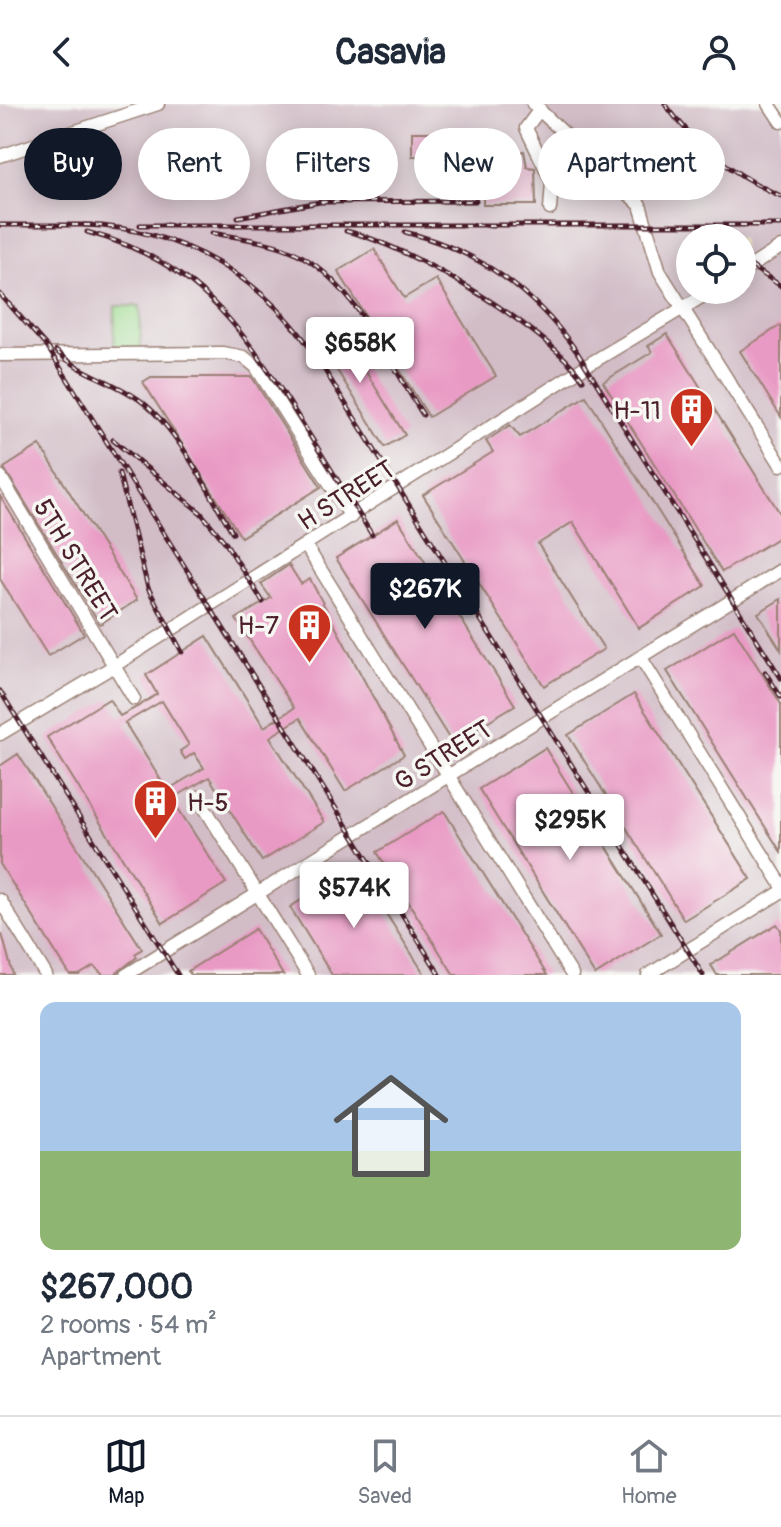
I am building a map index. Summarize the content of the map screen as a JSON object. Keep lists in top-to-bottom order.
{
  "streets": {
    "lane": ["H STREET", "5TH STREET", "G STREET"]
  },
  "crossings": [
    ["H STREET", "5TH STREET"]
  ],
  "places": {
    "building": ["H-11", "H-7", "H-5"]
  },
  "page": {
    "header": "Casavia",
    "chip": [
      "Buy",
      "Rent",
      "Filters",
      "New",
      "Apartment"
    ],
    "price": [
      "$658K",
      "$267K",
      "$295K",
      "$574K"
    ],
    "list": [
      {
        "name": "$267,000",
        "note": "2 rooms · 54 m² · Apartment"
      }
    ],
    "tabs": ["Map", "Saved", "Home"]
  }
}
